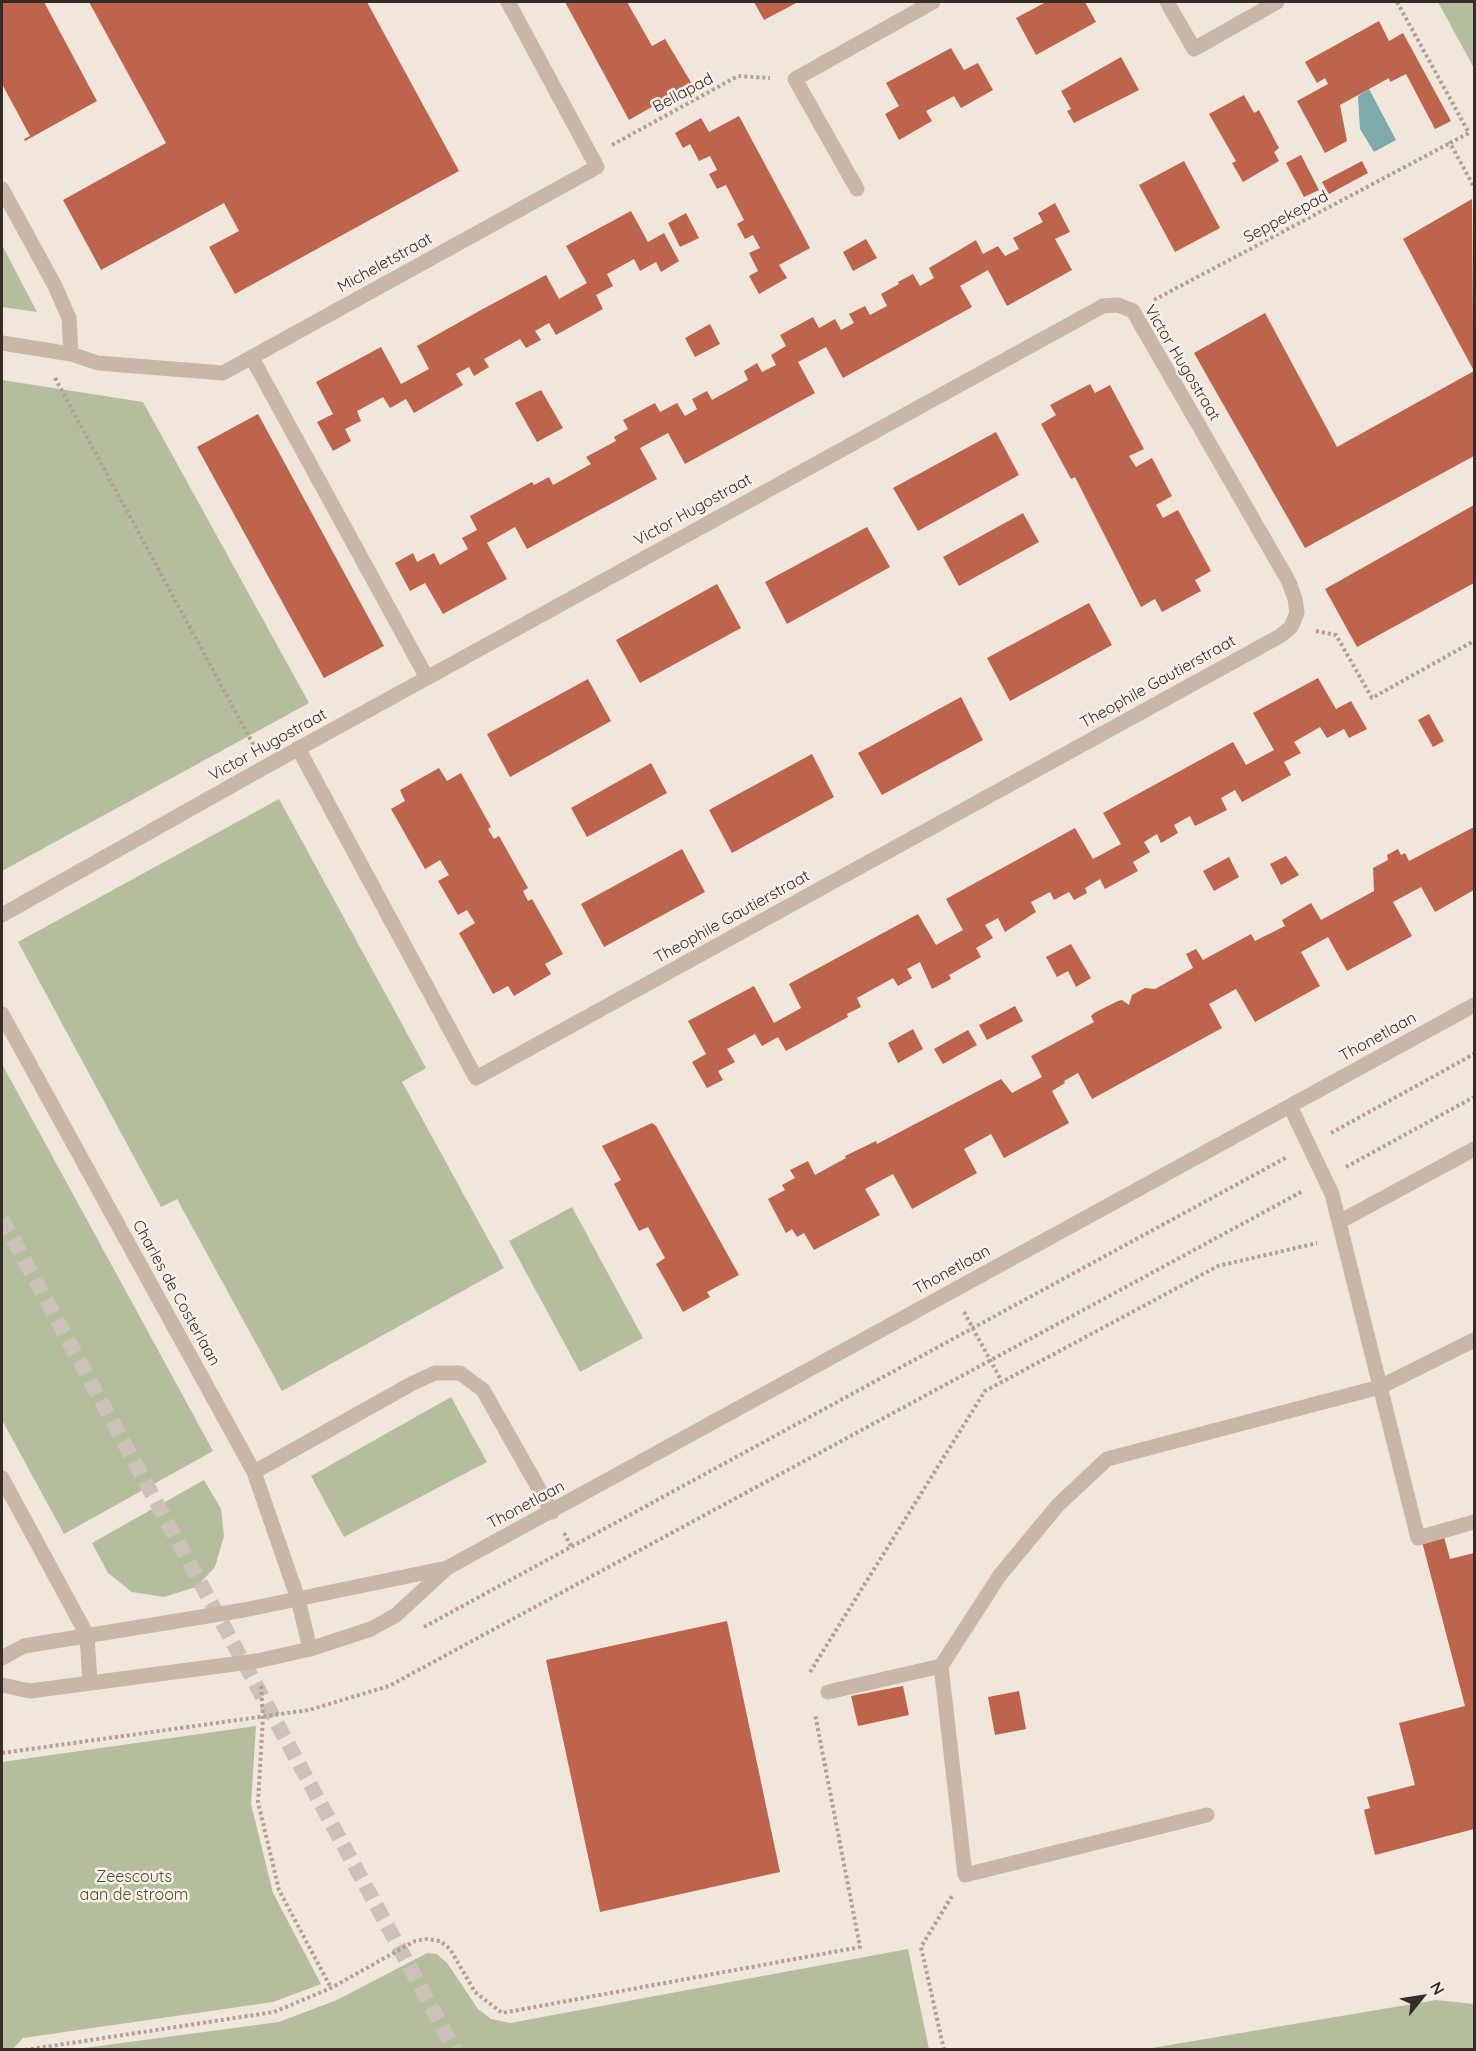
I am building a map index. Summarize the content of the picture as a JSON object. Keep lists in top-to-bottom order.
{
  "streets": {
    "street": [
      "Micheletstraat",
      "Victor Hugostraat",
      "Theophile Gautierstraat",
      "Thonetlaan",
      "Charles de Costerlaan"
    ],
    "path": ["Bellapad", "Seppekepad"]
  },
  "crossings": [
    ["Bellapad", "Micheletstraat"],
    ["Seppekepad", "Victor Hugostraat"],
    ["Victor Hugostraat", "Theophile Gautierstraat"],
    ["Thonetlaan", "Charles de Costerlaan"]
  ],
  "parks": ["Zeescouts aan de stroom"],
  "north": "top right"
}
